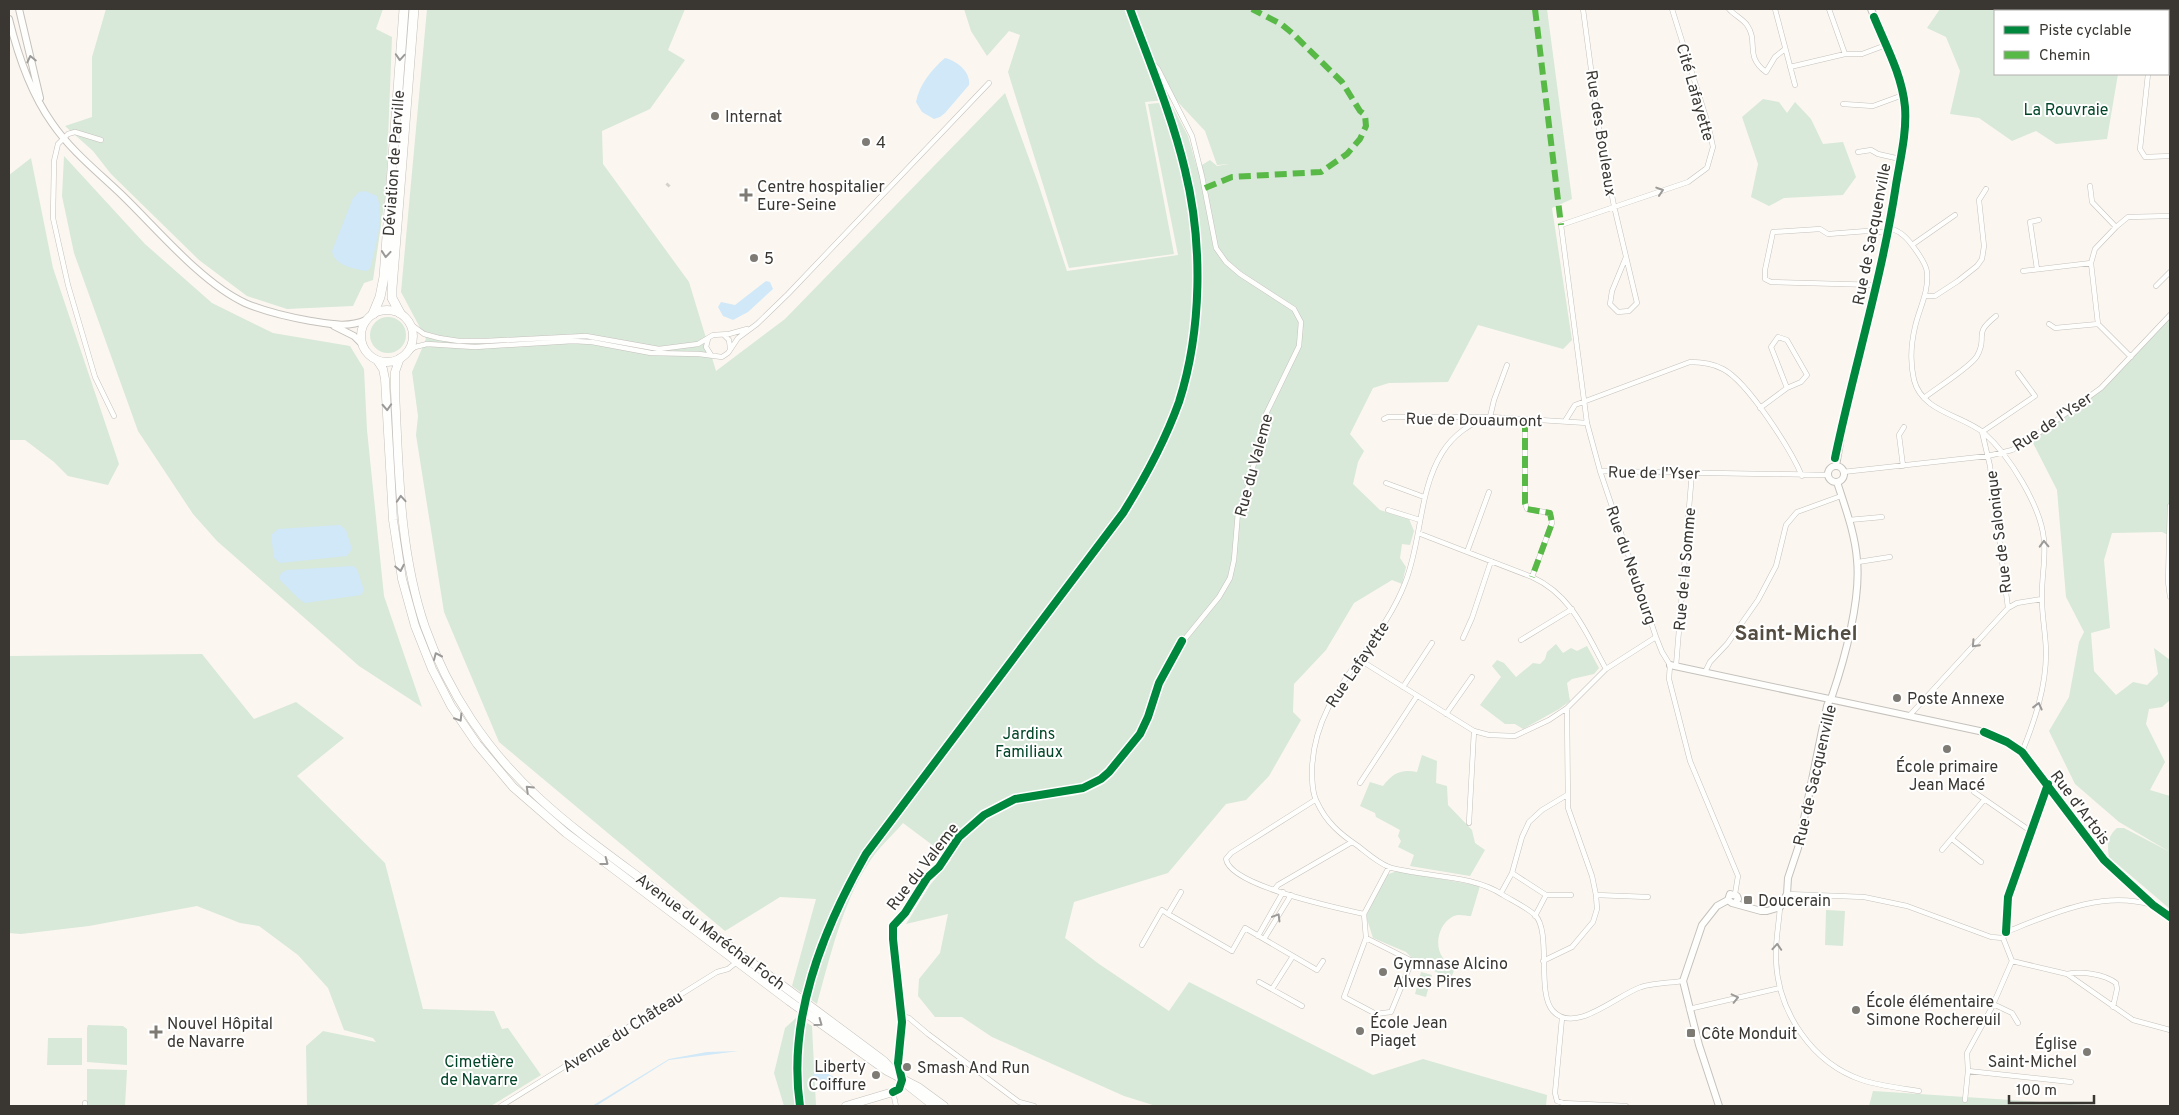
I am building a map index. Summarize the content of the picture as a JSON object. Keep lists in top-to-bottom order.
{
  "streets": {
    "highway": ["Déviation de Parville"],
    "main road": ["Avenue du Maréchal Foch"],
    "street": [
      "Cité Lafayette",
      "Rue des Bouleaux",
      "Rue de Sacquenville",
      "Rue de Douaumont",
      "Rue de l'Yser",
      "Rue du Valeme",
      "Rue de Salonique",
      "Rue du Neubourg",
      "Rue de la Somme",
      "Rue Lafayette",
      "Rue d'Artois",
      "Avenue du Château"
    ]
  },
  "crossings": [
    ["Cité Lafayette", "Rue des Bouleaux"],
    ["Cité Lafayette", "Rue du Neubourg"],
    ["Déviation de Parville", "Avenue du Maréchal Foch"],
    ["Rue de Sacquenville", "Rue de l'Yser"],
    ["Rue de Sacquenville", "Rue d'Artois"],
    ["Rue de Douaumont", "Rue du Neubourg"],
    ["Rue de Douaumont", "Rue Lafayette"],
    ["Rue de l'Yser", "Rue de Salonique"],
    ["Rue de l'Yser", "Rue du Neubourg"],
    ["Rue de l'Yser", "Rue de la Somme"],
    ["Rue du Valeme", "Avenue du Maréchal Foch"],
    ["Rue du Neubourg", "Rue de la Somme"],
    ["Rue du Neubourg", "Rue d'Artois"],
    ["Rue de la Somme", "Rue d'Artois"],
    ["Avenue du Maréchal Foch", "Avenue du Château"]
  ],
  "districts": ["Saint-Michel"],
  "parks": ["La Rouvraie", "Jardins Familiaux", "Cimetière de Navarre"],
  "places": {
    "other": [
      "Internat",
      "4",
      "5",
      "Poste Annexe",
      "École primaire Jean Macé",
      "Gymnase Alcino Alves Pires",
      "École élémentaire Simone Rochereuil",
      "École Jean Piaget",
      "Église Saint-Michel",
      "Smash And Run",
      "Liberty Coiffure"
    ],
    "health": ["Centre hospitalier Eure-Seine", "Nouvel Hôpital de Navarre"],
    "transit": ["Doucerain", "Côte Monduit"]
  },
  "legend": ["Piste cyclable", "Chemin"],
  "scale_bar": "100 m"
}
